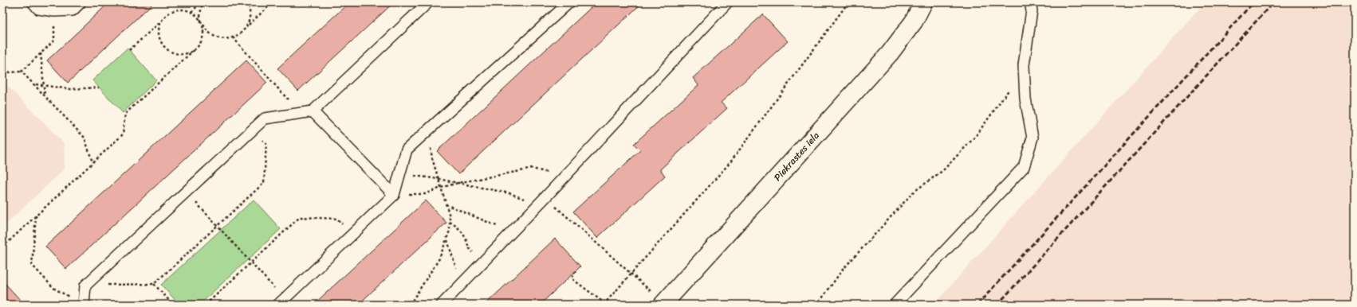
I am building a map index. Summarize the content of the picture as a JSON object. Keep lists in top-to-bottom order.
{
  "streets": {
    "street": ["Piekrastes iela"]
  }
}
